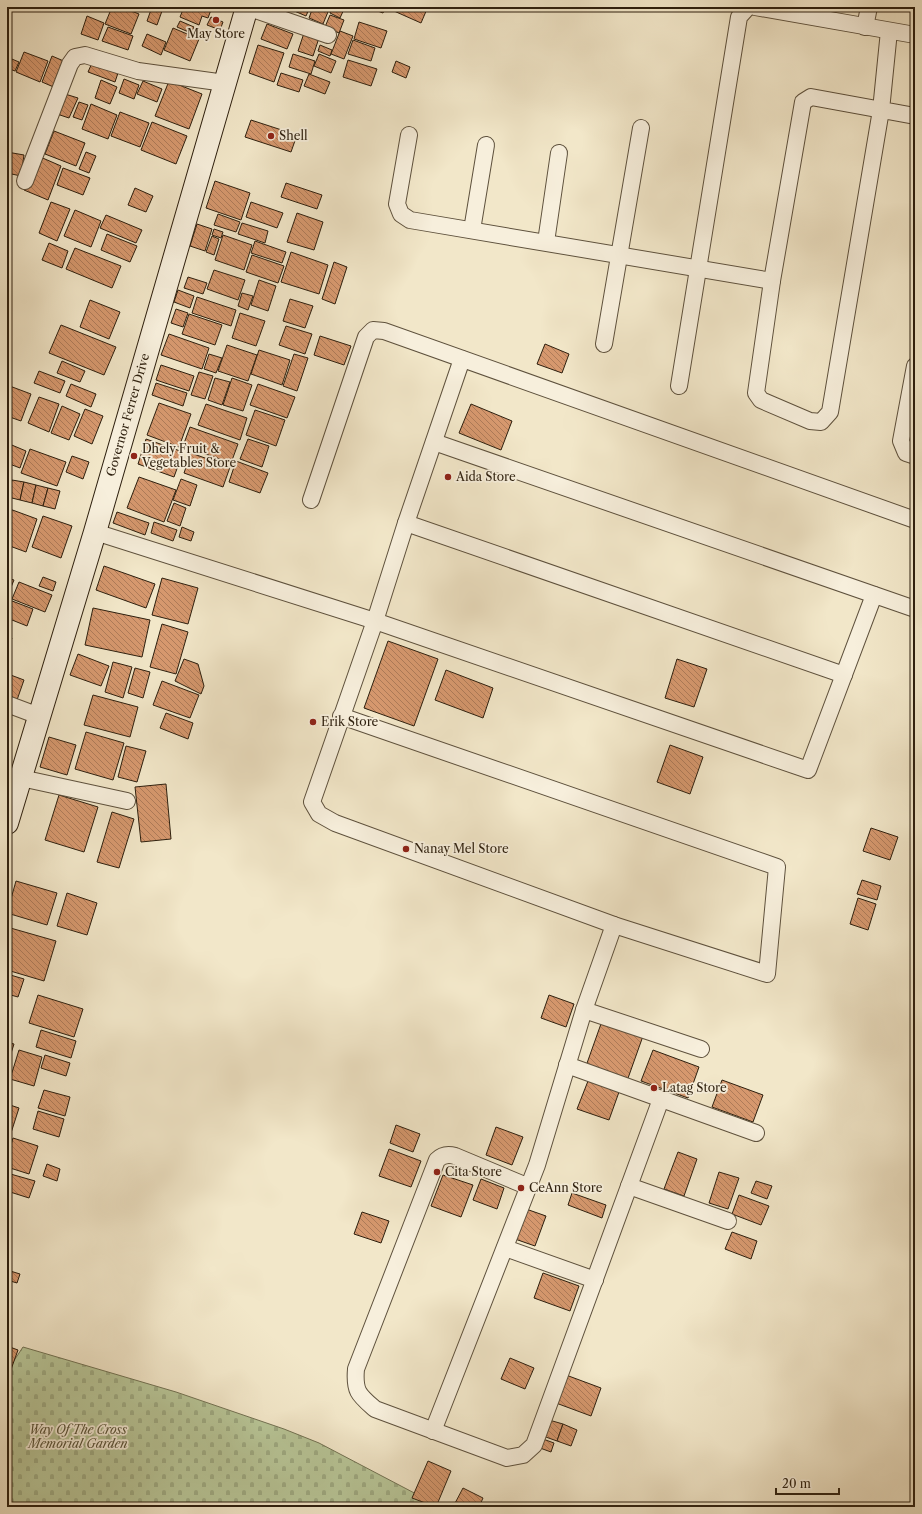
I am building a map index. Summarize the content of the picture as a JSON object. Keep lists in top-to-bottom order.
{
  "streets": {
    "main road": ["Governor Ferrer Drive"]
  },
  "parks": ["Way Of The Cross Memorial Garden"],
  "places": [
    "May Store",
    "Shell",
    "Dhely Fruit & Vegetables Store",
    "Aida Store",
    "Erik Store",
    "Nanay Mel Store",
    "Latag Store",
    "Cita Store",
    "CeAnn Store"
  ],
  "scale_bar": "20 m"
}
